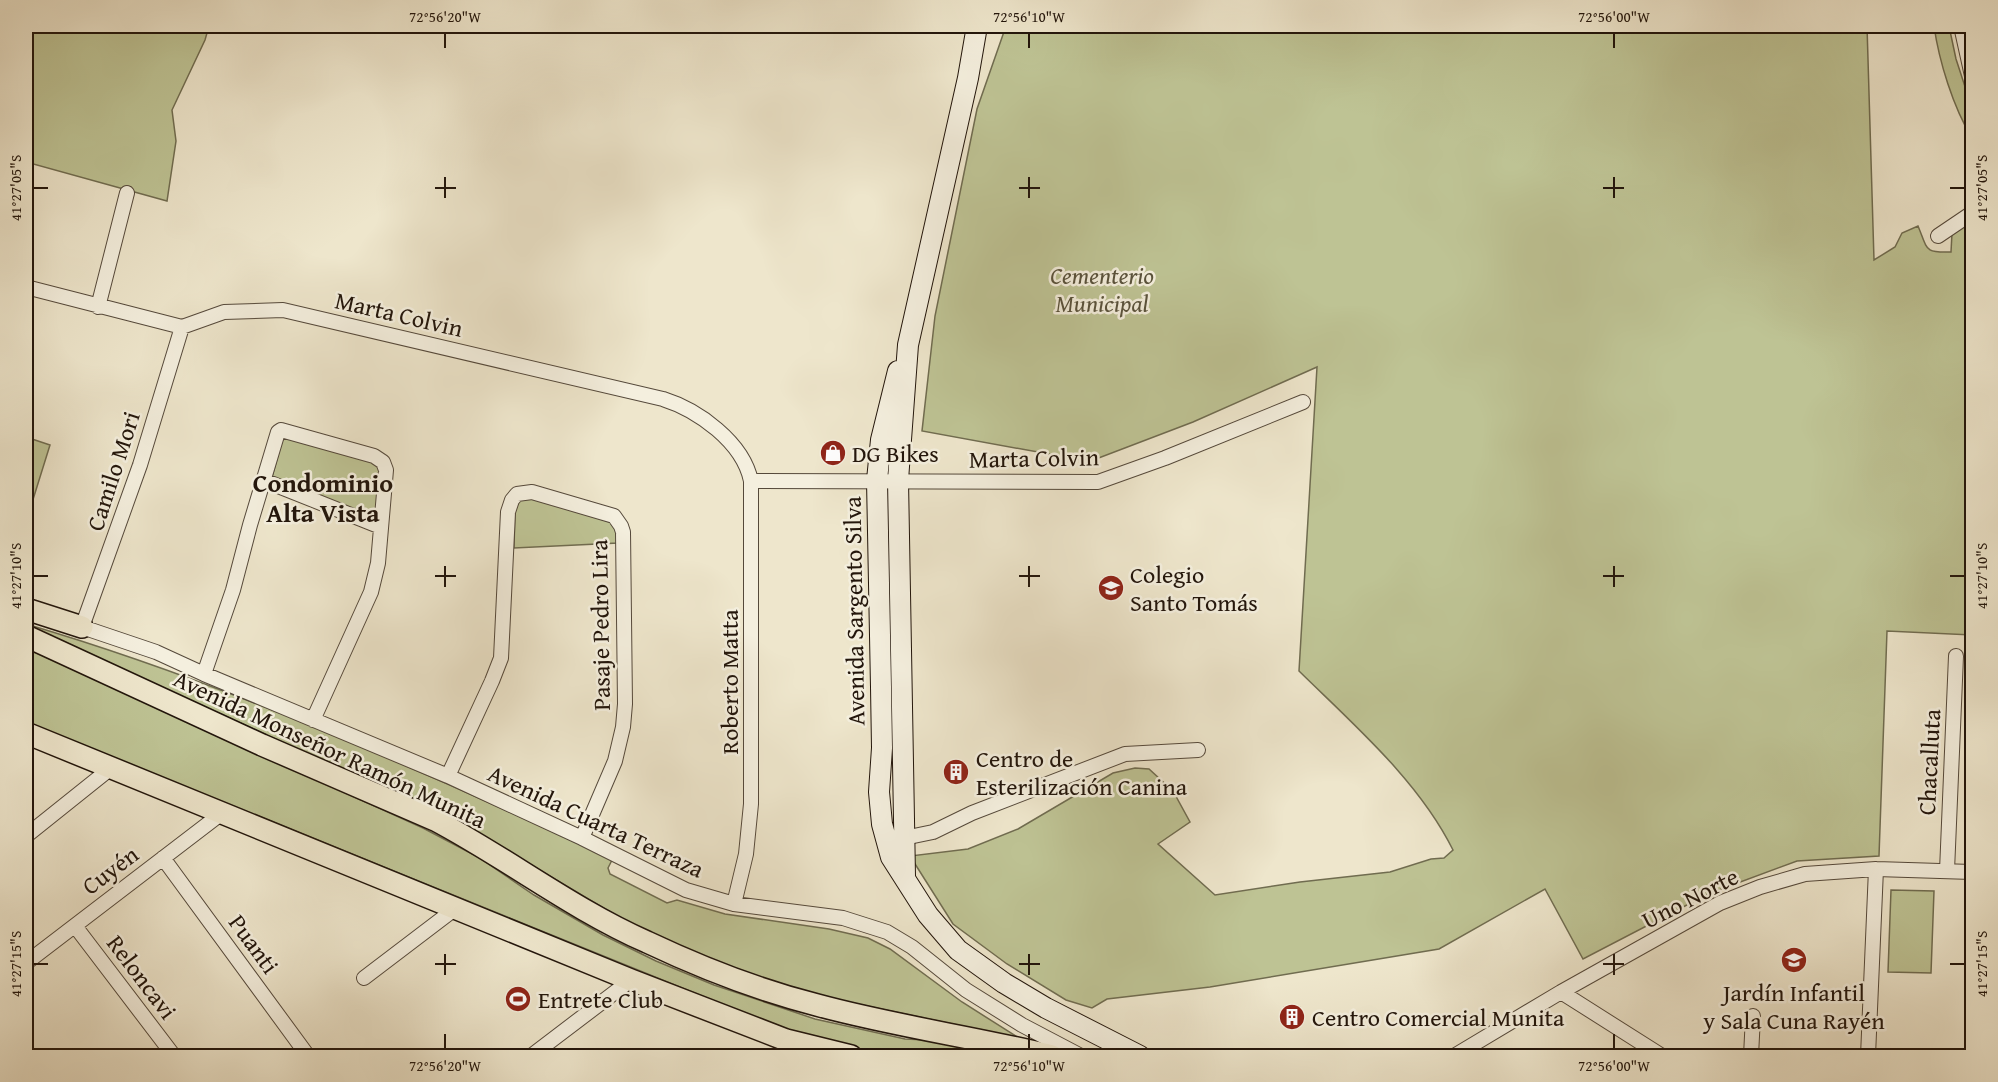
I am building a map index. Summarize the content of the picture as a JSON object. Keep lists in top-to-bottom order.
{
  "streets": {
    "main road": ["Avenida Sargento Silva", "Avenida Monseñor Ramón Munita"],
    "street": [
      "Marta Colvin",
      "Camilo Mori",
      "Pasaje Pedro Lira",
      "Roberto Matta",
      "Chacalluta",
      "Avenida Cuarta Terraza",
      "Cuyén",
      "Uno Norte",
      "Puanti",
      "Reloncavi"
    ]
  },
  "crossings": [
    ["Marta Colvin", "Camilo Mori"],
    ["Marta Colvin", "Avenida Sargento Silva"],
    ["Marta Colvin", "Roberto Matta"],
    ["Camilo Mori", "Avenida Cuarta Terraza"],
    ["Pasaje Pedro Lira", "Avenida Cuarta Terraza"],
    ["Roberto Matta", "Avenida Cuarta Terraza"],
    ["Chacalluta", "Uno Norte"],
    ["Cuyén", "Puanti"],
    ["Cuyén", "Reloncavi"]
  ],
  "districts": ["Condominio Alta Vista"],
  "parks": ["Cementerio Municipal"],
  "places": {
    "shop": ["DG Bikes"],
    "school or university": ["Colegio Santo Tomás", "Jardín Infantil y Sala Cuna Rayén"],
    "building": ["Centro de Esterilización Canina", "Centro Comercial Munita"],
    "sports": ["Entrete Club"]
  },
  "coordinates": [
    "72°56'20\"W",
    "72°56'10\"W",
    "72°56'00\"W",
    "41°27'05\"S",
    "41°27'10\"S",
    "41°27'15\"S"
  ]
}
